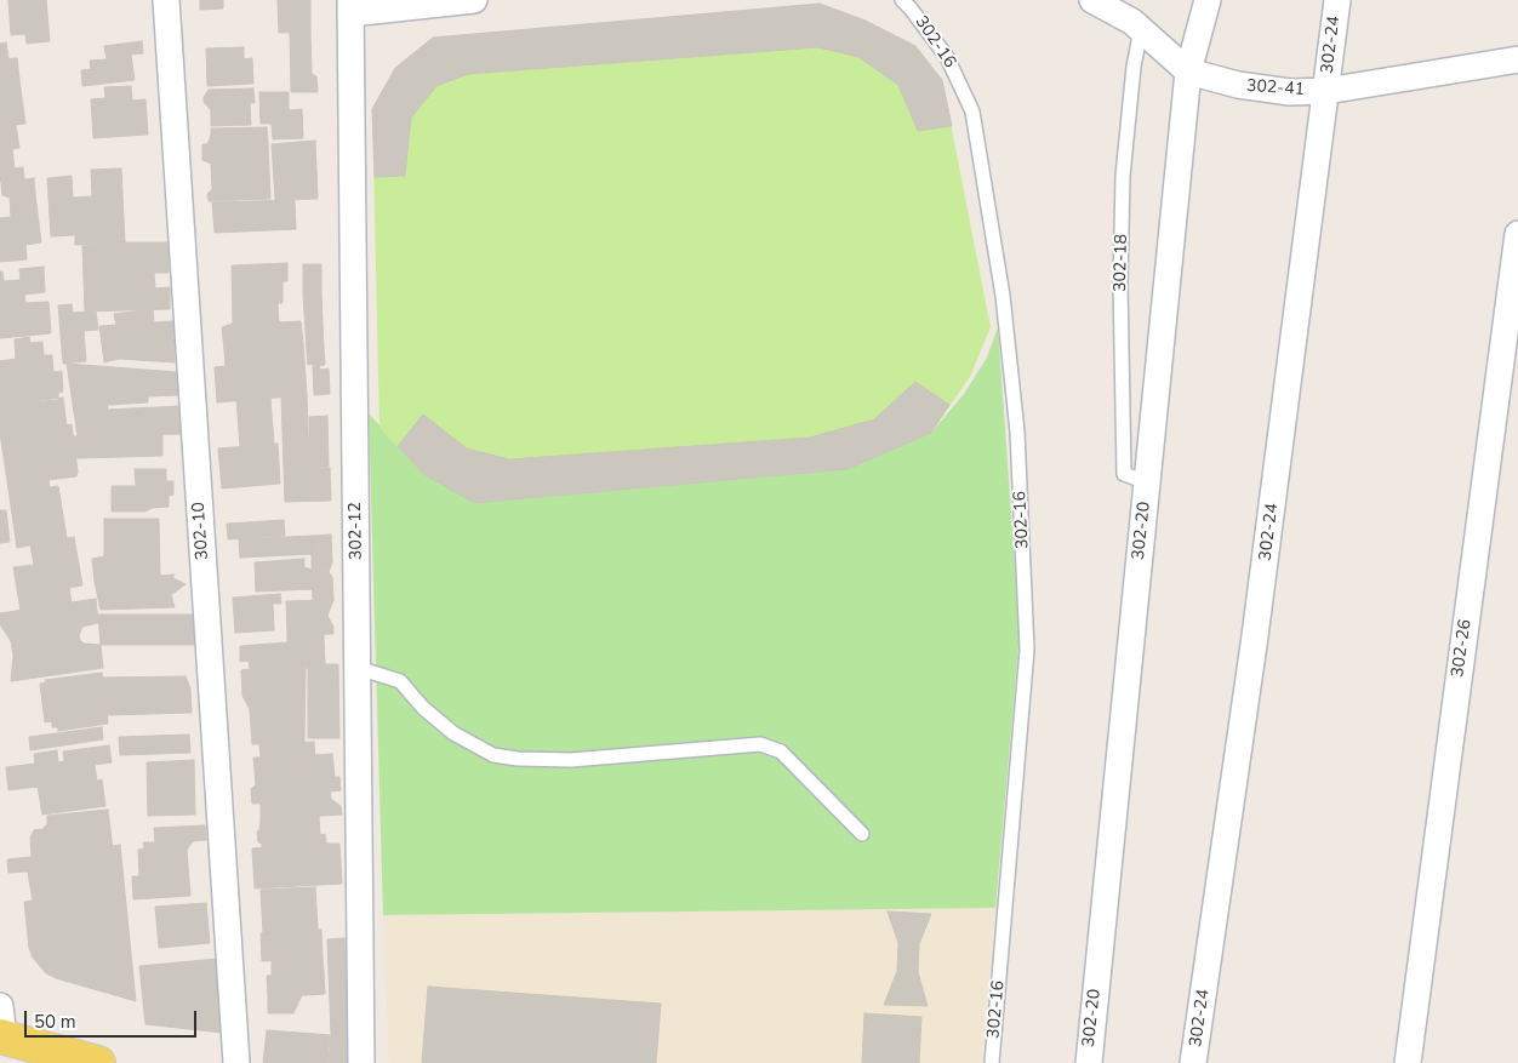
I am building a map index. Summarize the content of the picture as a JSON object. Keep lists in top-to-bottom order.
{
  "streets": {
    "street": [
      "302-24",
      "302-41",
      "302-10",
      "302-12",
      "302-20",
      "302-26"
    ],
    "lane": ["302-16", "302-18"]
  },
  "crossings": [
    ["302-24", "302-41"],
    ["302-41", "302-18"],
    ["302-41", "302-20"],
    ["302-18", "302-20"]
  ],
  "scale_bar": "50 m"
}
